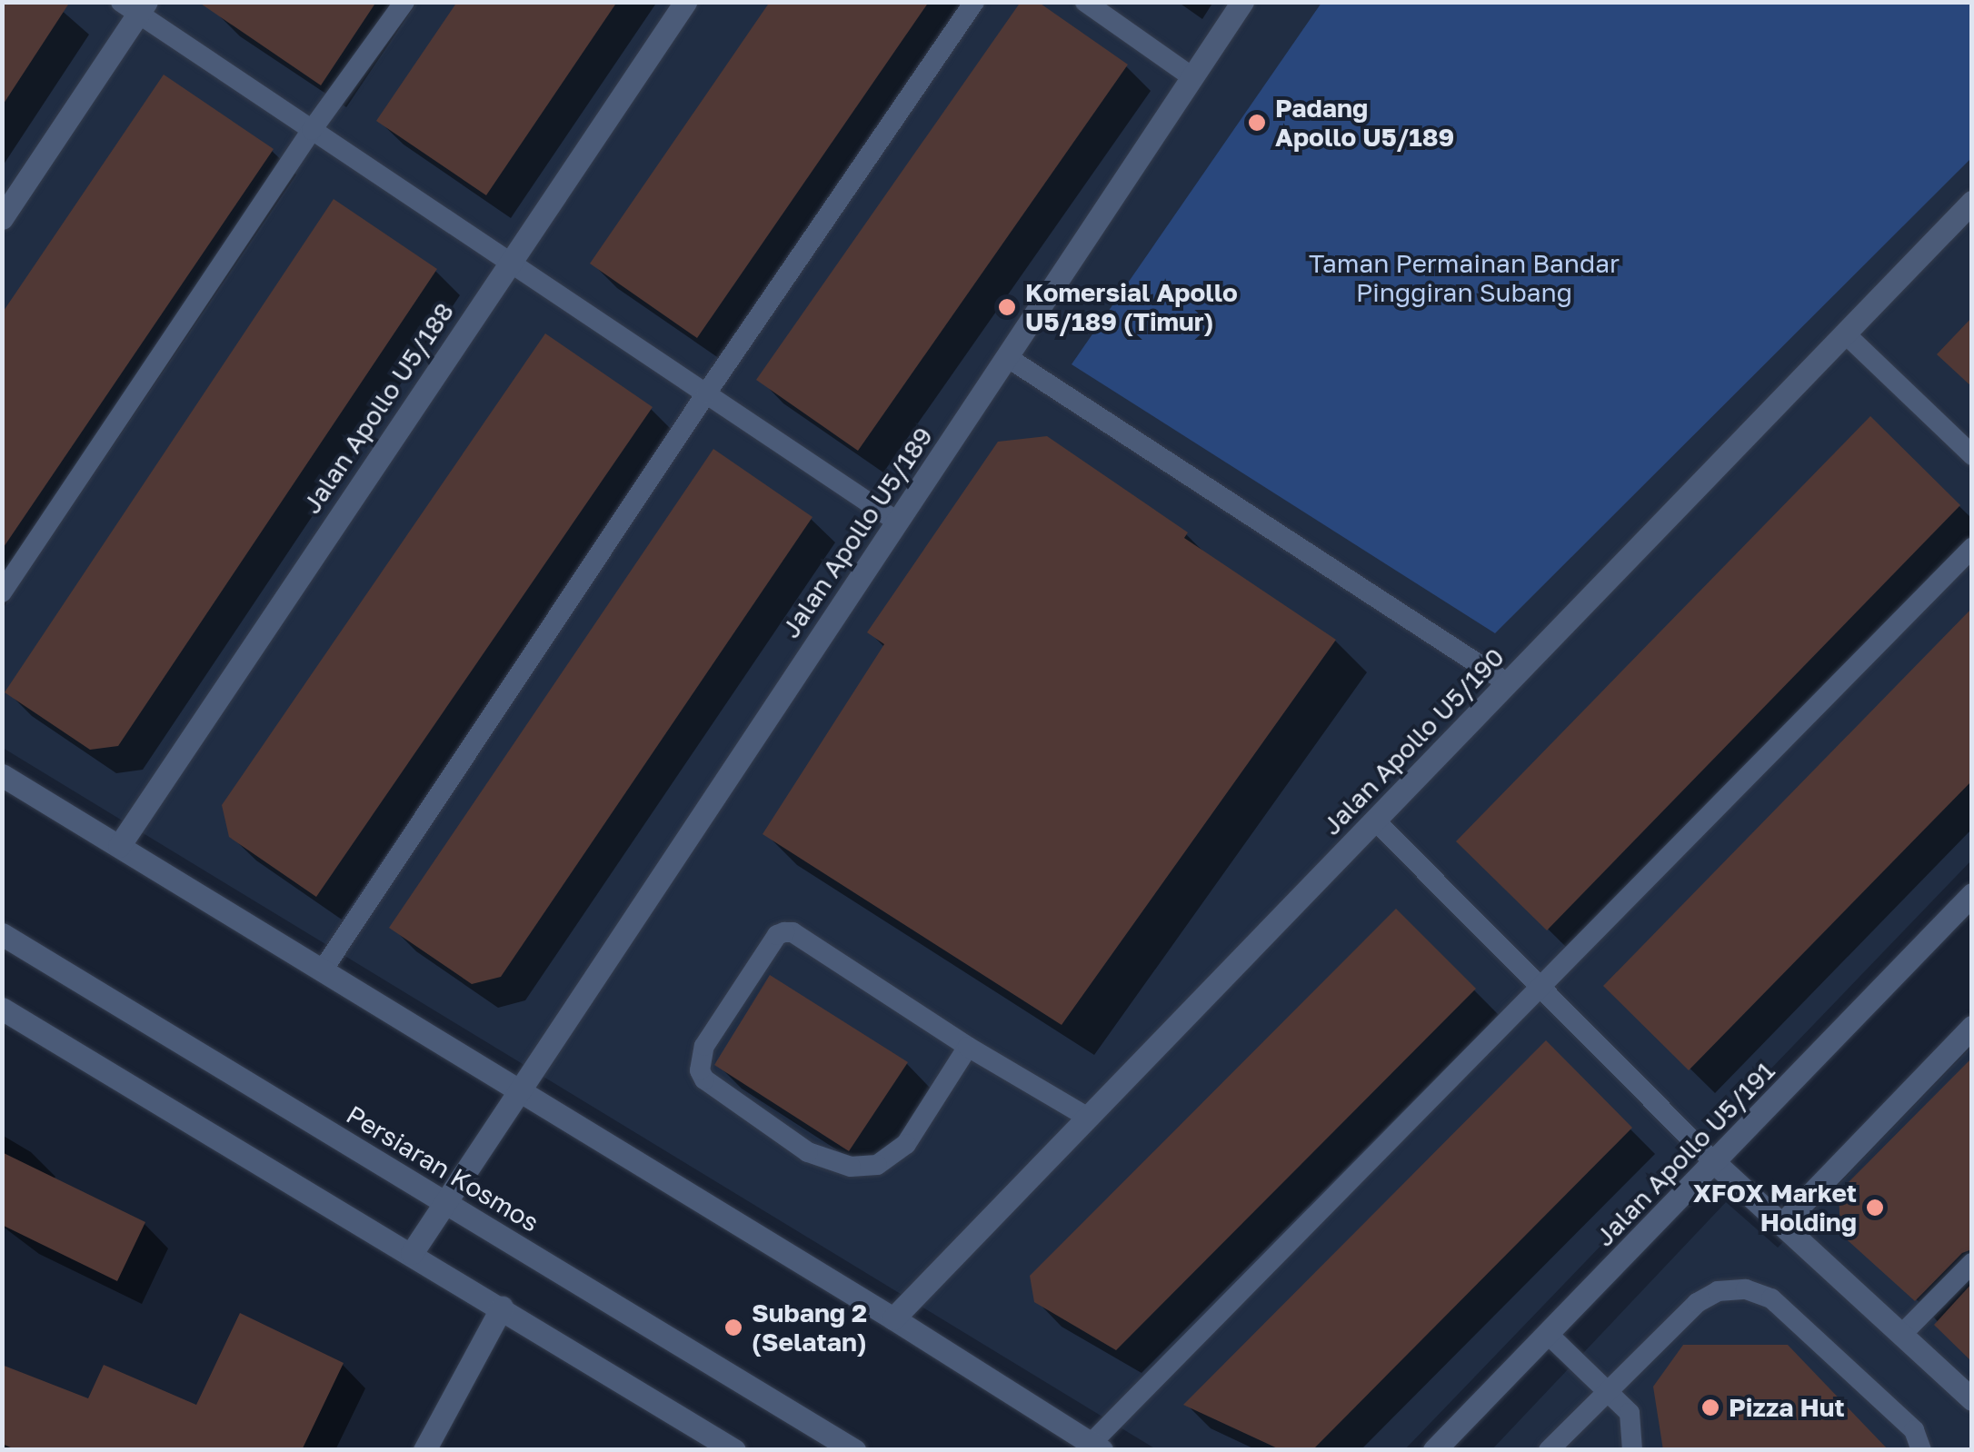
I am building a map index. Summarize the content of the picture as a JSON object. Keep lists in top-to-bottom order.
{
  "streets": {
    "street": [
      "Jalan Apollo U5/188",
      "Jalan Apollo U5/189",
      "Jalan Apollo U5/190",
      "Jalan Apollo U5/191",
      "Persiaran Kosmos"
    ]
  },
  "crossings": [
    ["Jalan Apollo U5/189", "Persiaran Kosmos"]
  ],
  "parks": ["Taman Permainan Bandar Pinggiran Subang"],
  "places": [
    "Padang Apollo U5/189",
    "Komersial Apollo U5/189 (Timur)",
    "XFOX Market Holding",
    "Subang 2 (Selatan)",
    "Pizza Hut"
  ]
}
